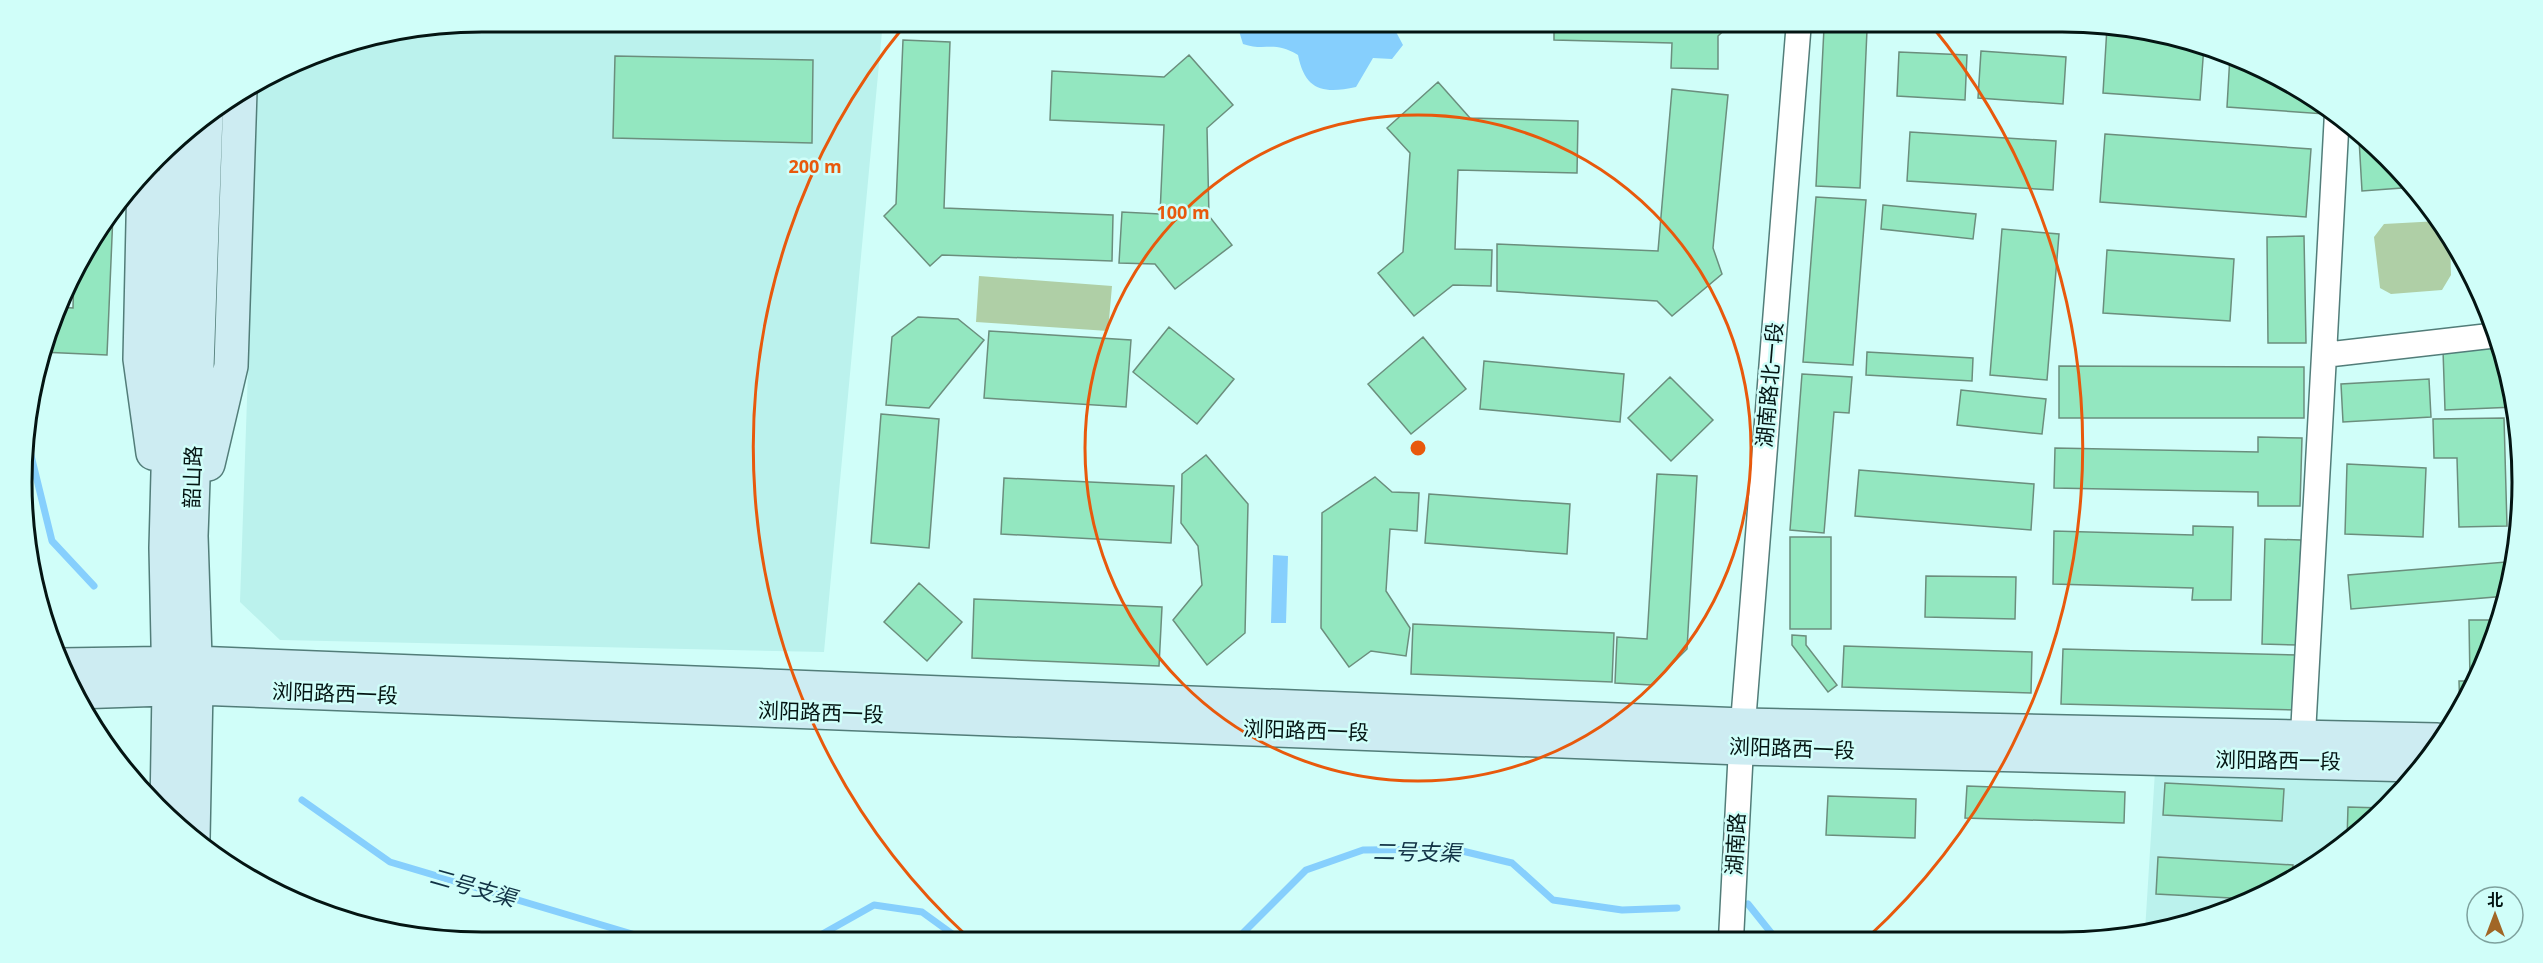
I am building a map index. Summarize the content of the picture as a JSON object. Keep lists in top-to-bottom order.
{
  "streets": {
    "street": [
      "湖南路北一段",
      "韶山路",
      "浏阳路西一段",
      "湖南路"
    ]
  },
  "crossings": [
    ["湖南路北一段", "浏阳路西一段"],
    ["湖南路北一段", "湖南路"],
    ["韶山路", "浏阳路西一段"],
    ["浏阳路西一段", "湖南路"]
  ],
  "water": ["二号支渠"],
  "north": "top",
  "rings": ["200 m", "100 m"]
}
